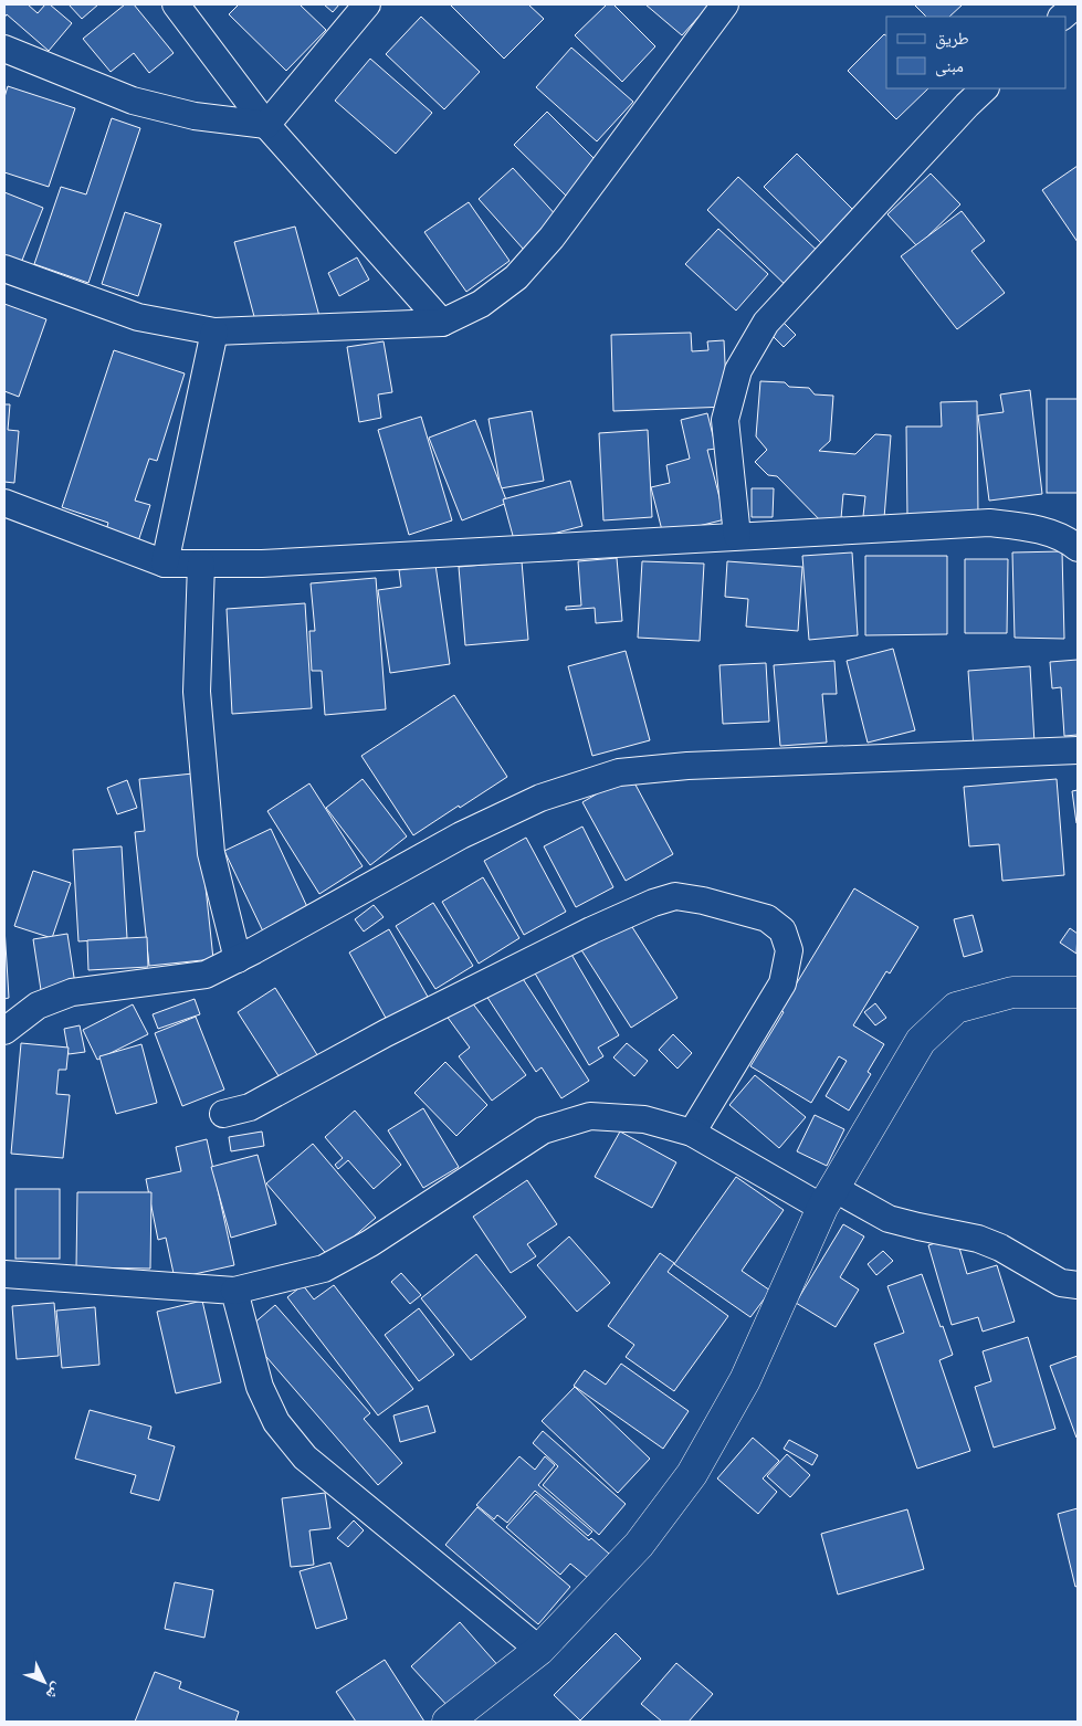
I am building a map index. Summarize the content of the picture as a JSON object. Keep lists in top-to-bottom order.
{
  "legend": ["طريق", "مبنى"],
  "north": "bottom right"
}
